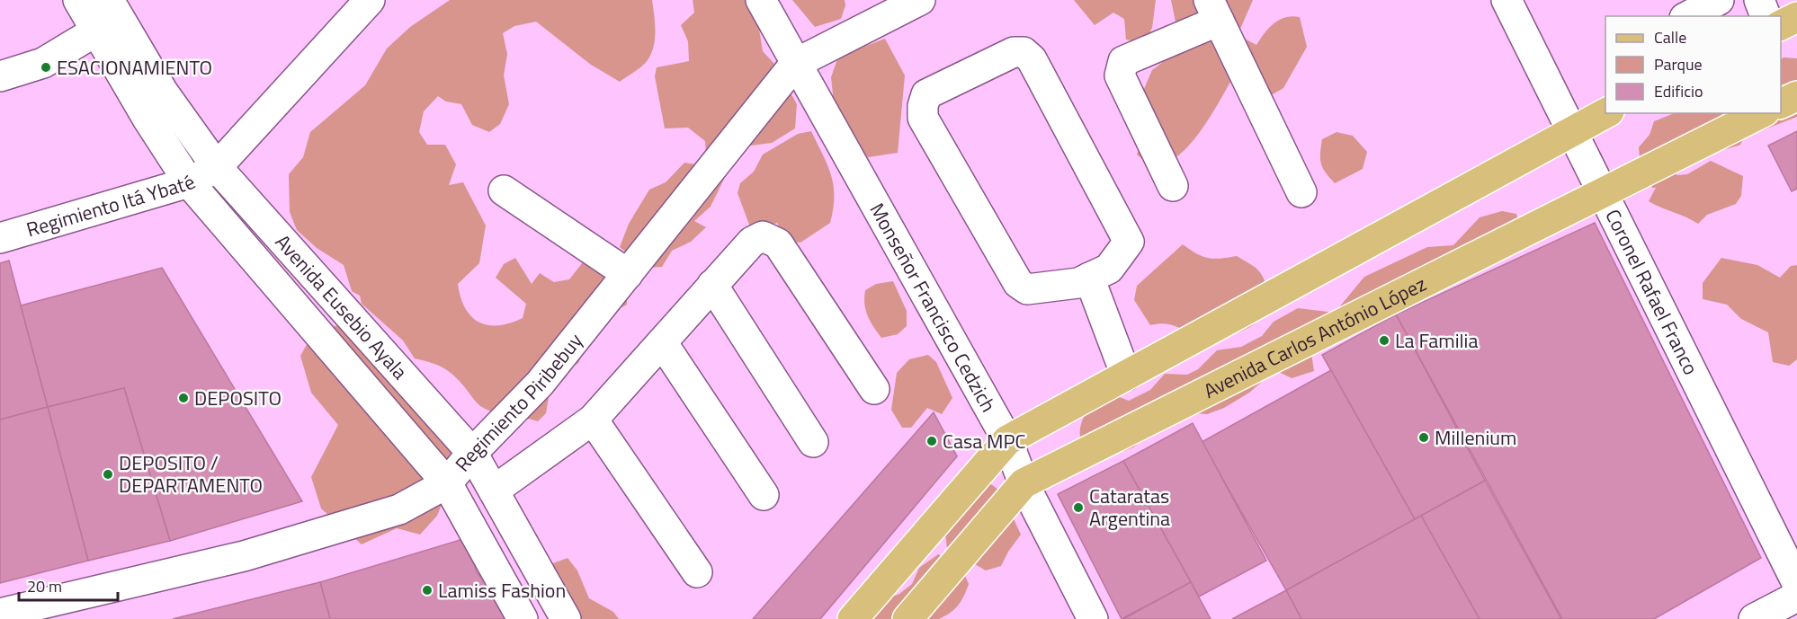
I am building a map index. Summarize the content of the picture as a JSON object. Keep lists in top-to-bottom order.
{
  "streets": {
    "main road": ["Avenida Carlos António López"],
    "street": [
      "Regimiento Itá Ybaté",
      "Coronel Rafael Franco",
      "Avenida Eusebio Ayala",
      "Monseñor Francisco Cedzich",
      "Regimiento Piribebuy"
    ]
  },
  "crossings": [
    ["Regimiento Itá Ybaté", "Avenida Eusebio Ayala"],
    ["Coronel Rafael Franco", "Avenida Carlos António López"],
    ["Avenida Eusebio Ayala", "Regimiento Piribebuy"],
    ["Monseñor Francisco Cedzich", "Avenida Carlos António López"],
    ["Monseñor Francisco Cedzich", "Regimiento Piribebuy"]
  ],
  "places": [
    "ESACIONAMIENTO",
    "La Familia",
    "DEPOSITO",
    "Millenium",
    "Casa MPC",
    "DEPOSITO / DEPARTAMENTO",
    "Cataratas Argentina",
    "Lamiss Fashion"
  ],
  "legend": ["Calle", "Parque", "Edificio"],
  "scale_bar": "20 m"
}
